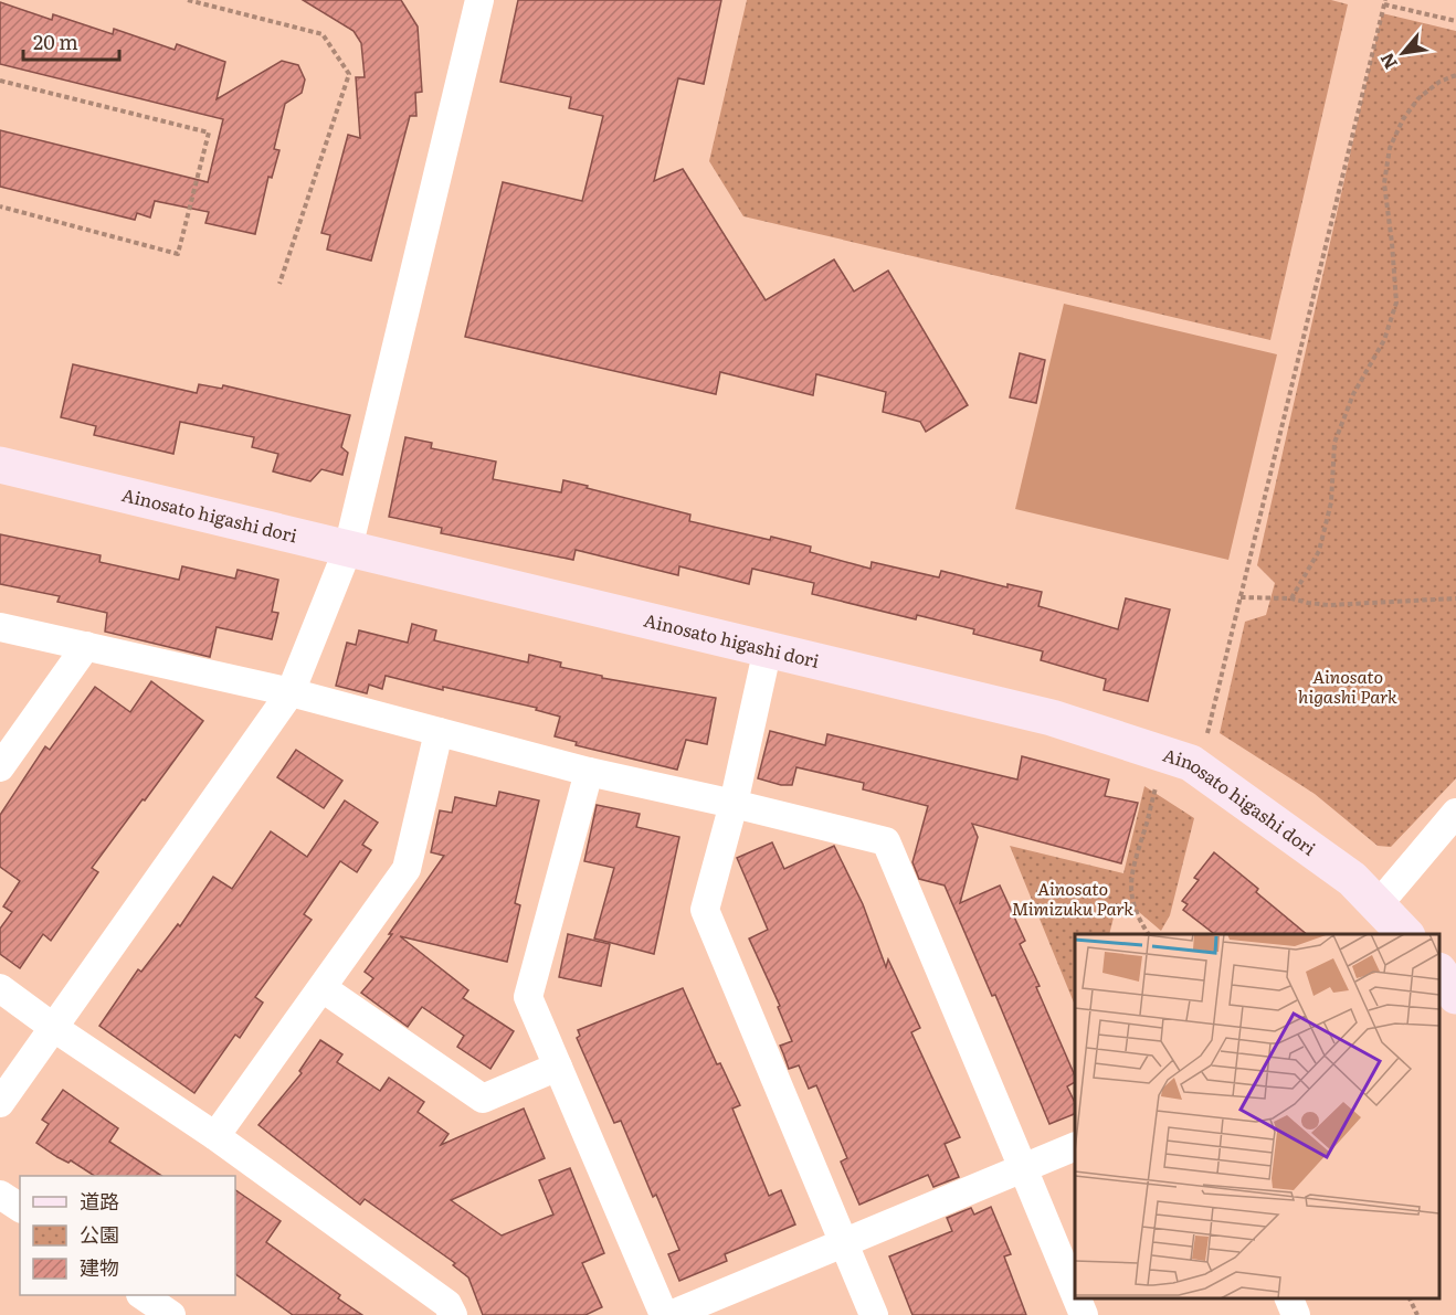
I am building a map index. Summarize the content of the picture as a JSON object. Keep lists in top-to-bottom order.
{
  "streets": {
    "street": ["Ainosato higashi dori"]
  },
  "parks": ["Ainosato higashi Park", "Ainosato Mimizuku Park"],
  "legend": ["道路", "公園", "建物"],
  "scale_bar": "20 m",
  "north": "bottom left"
}
